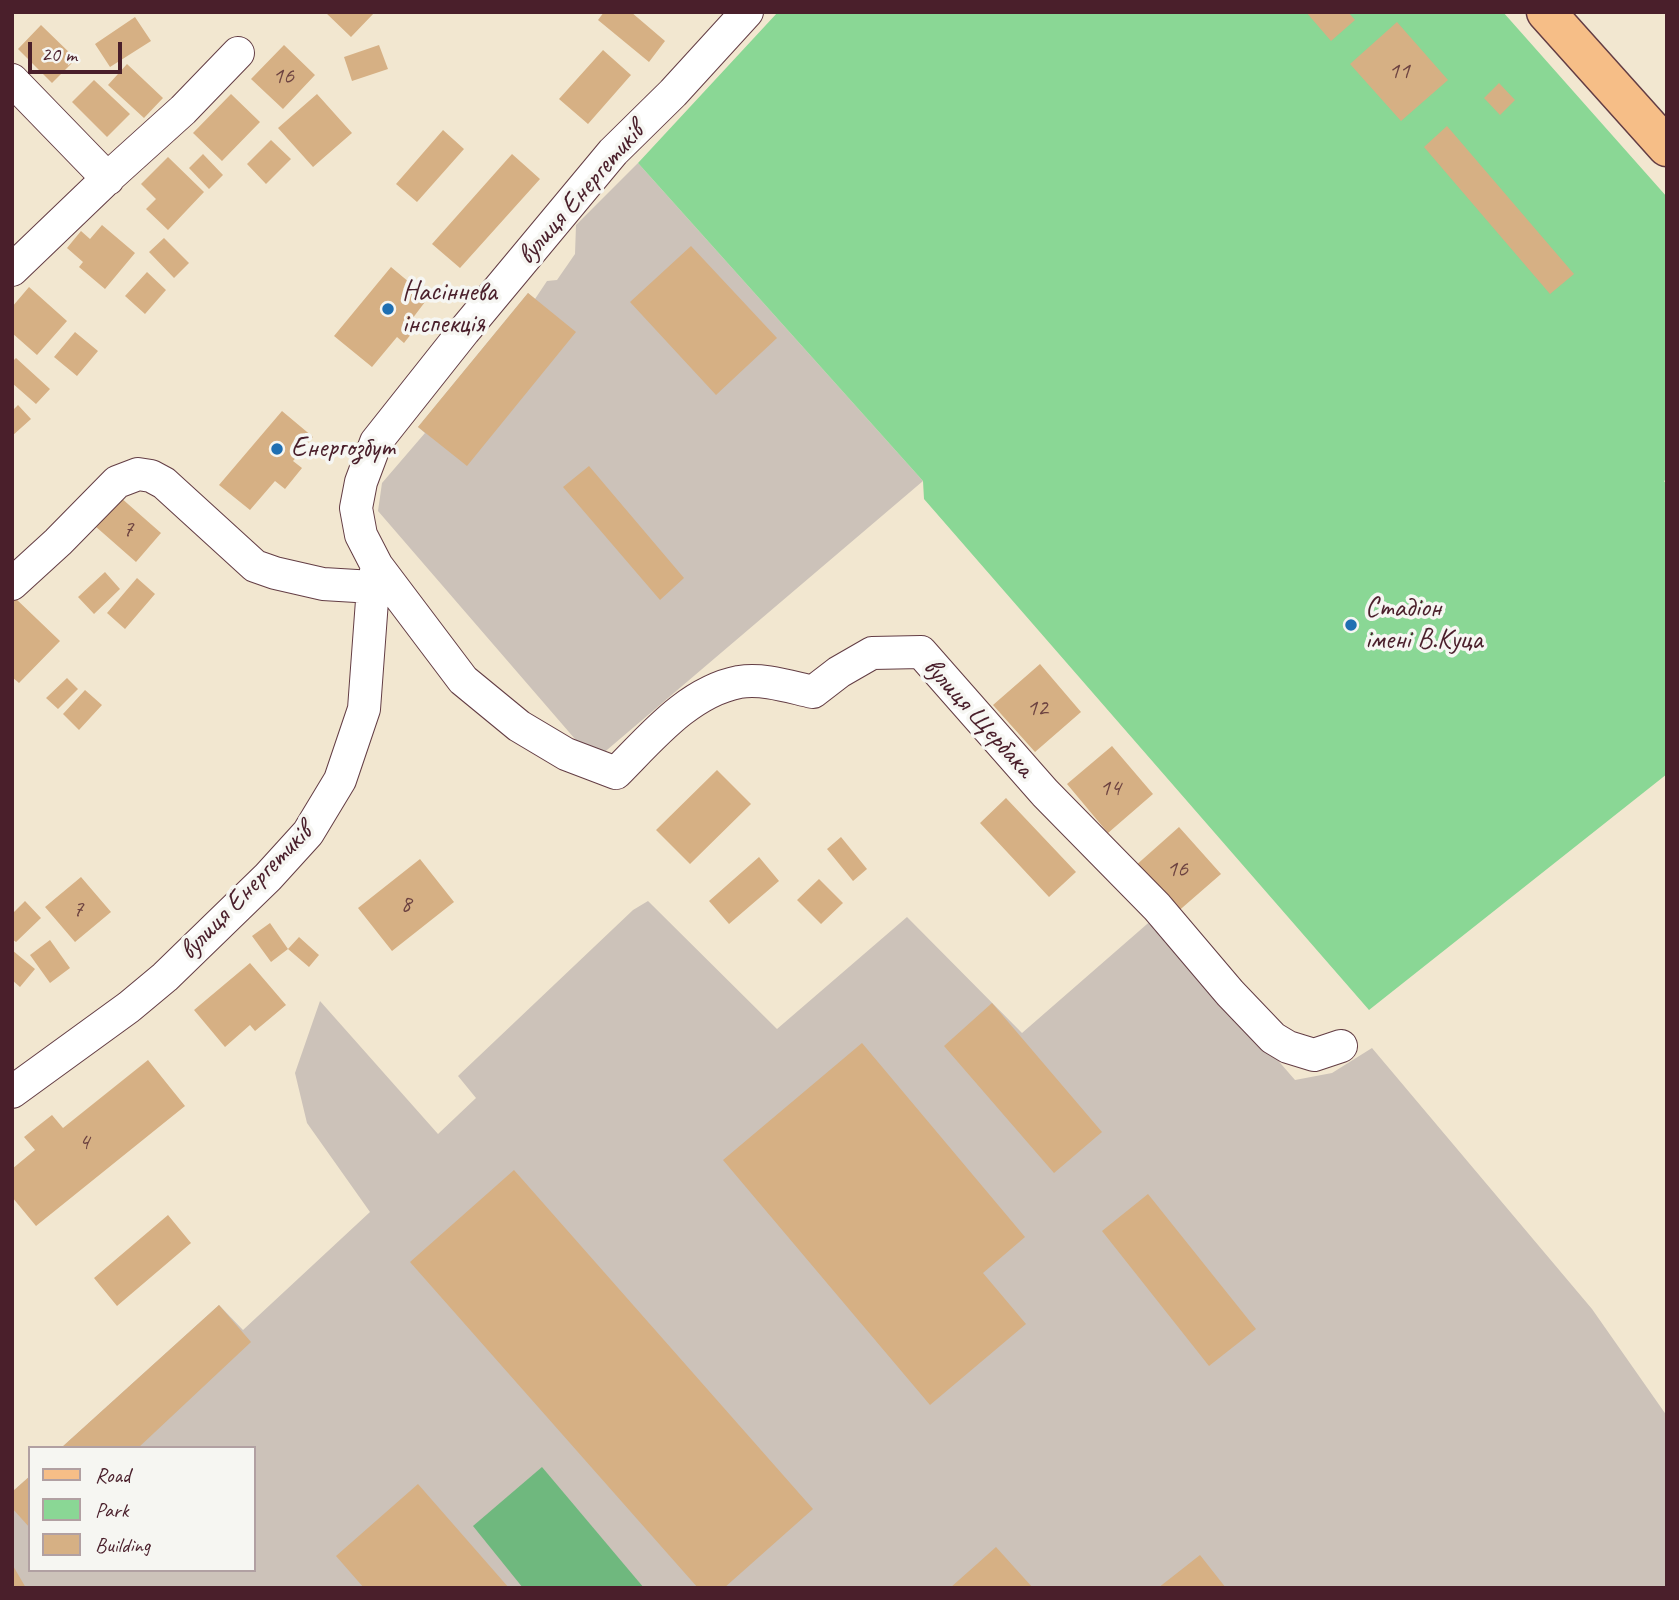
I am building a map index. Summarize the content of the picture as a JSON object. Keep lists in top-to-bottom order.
{
  "streets": {
    "street": ["вулиця Енергетиків", "вулиця Щербака"]
  },
  "crossings": [
    ["вулиця Енергетиків", "вулиця Щербака"]
  ],
  "places": ["Насіннева інспекція", "Енергозбут", "Стадіон імені В.Куца"],
  "house_numbers": [
    "11",
    "16",
    "7",
    "12",
    "14",
    "16",
    "8",
    "7",
    "4"
  ],
  "legend": ["Road", "Park", "Building"],
  "scale_bar": "20 m"
}
